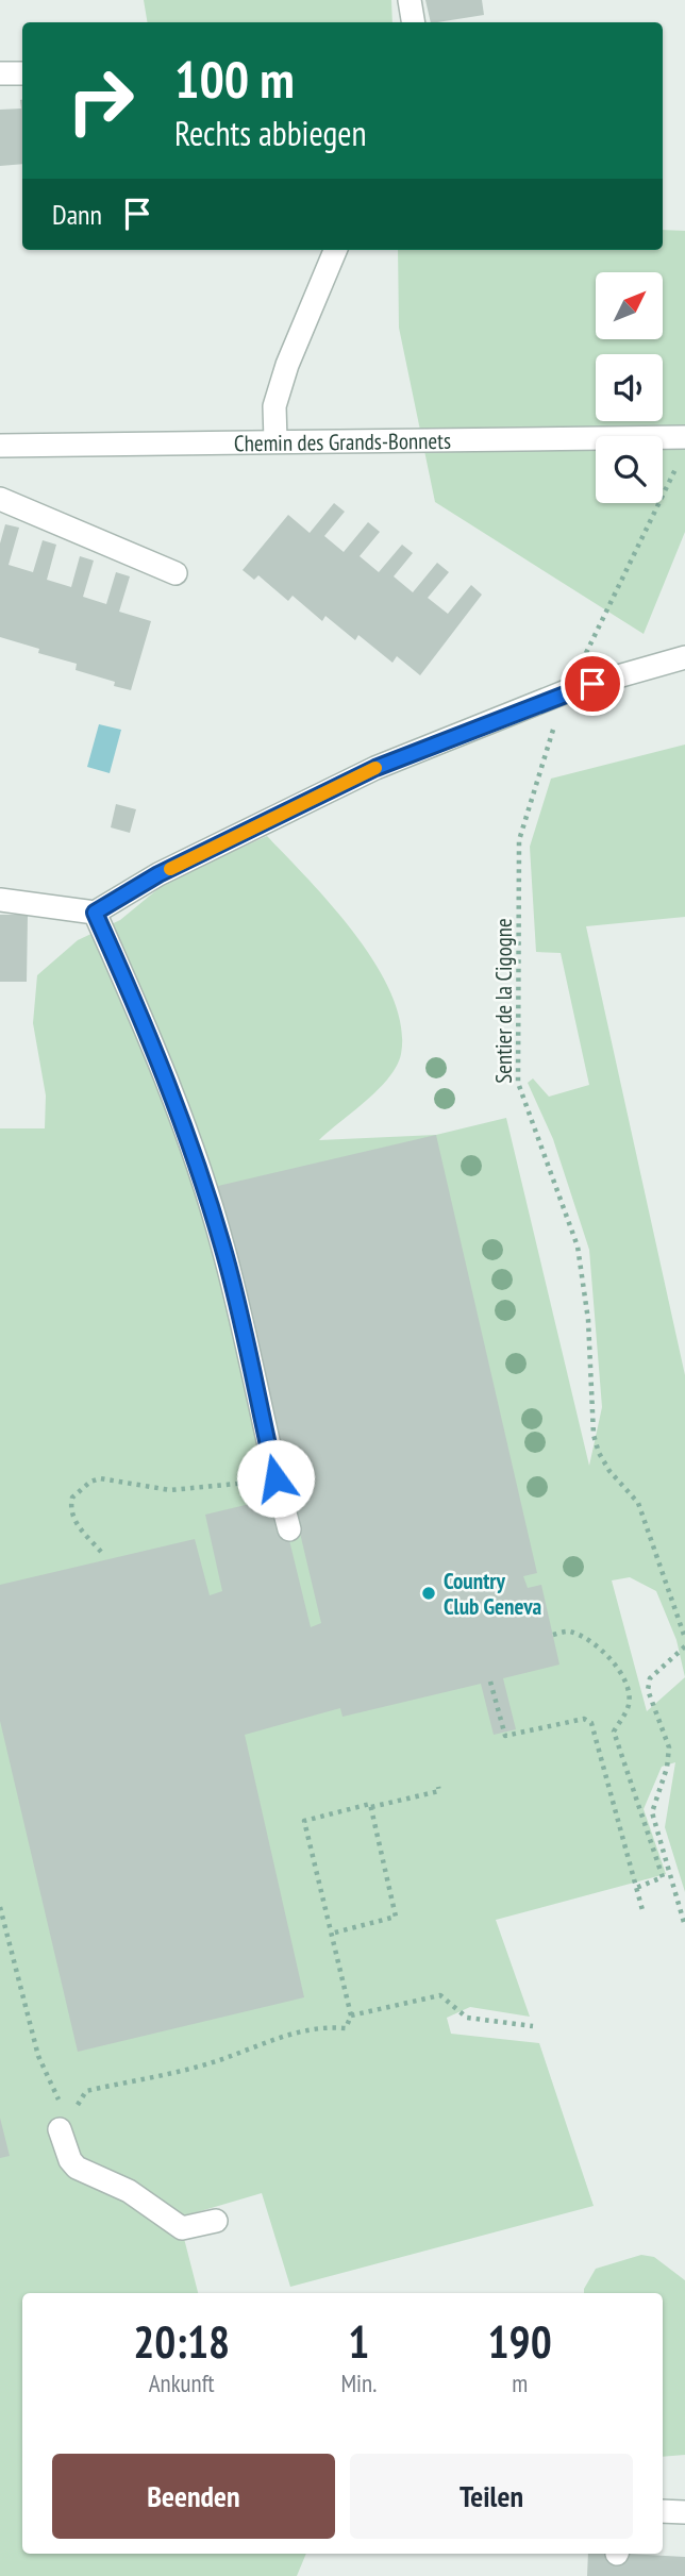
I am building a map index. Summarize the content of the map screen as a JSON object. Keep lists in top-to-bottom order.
{
  "streets": {
    "street": ["Chemin des Grands-Bonnets"],
    "path": ["Sentier de la Cigogne"]
  },
  "crossings": [
    ["Chemin des Grands-Bonnets", "Sentier de la Cigogne"]
  ],
  "places": ["Country Club Geneva"],
  "north": "top right",
  "page": {
    "turn": ["100 m", "Rechts abbiegen"],
    "then": "Dann",
    "eta": [
      "20:18",
      "Ankunft",
      "1",
      "Min.",
      "190",
      "m"
    ],
    "buttons": ["Beenden", "Teilen"]
  }
}
